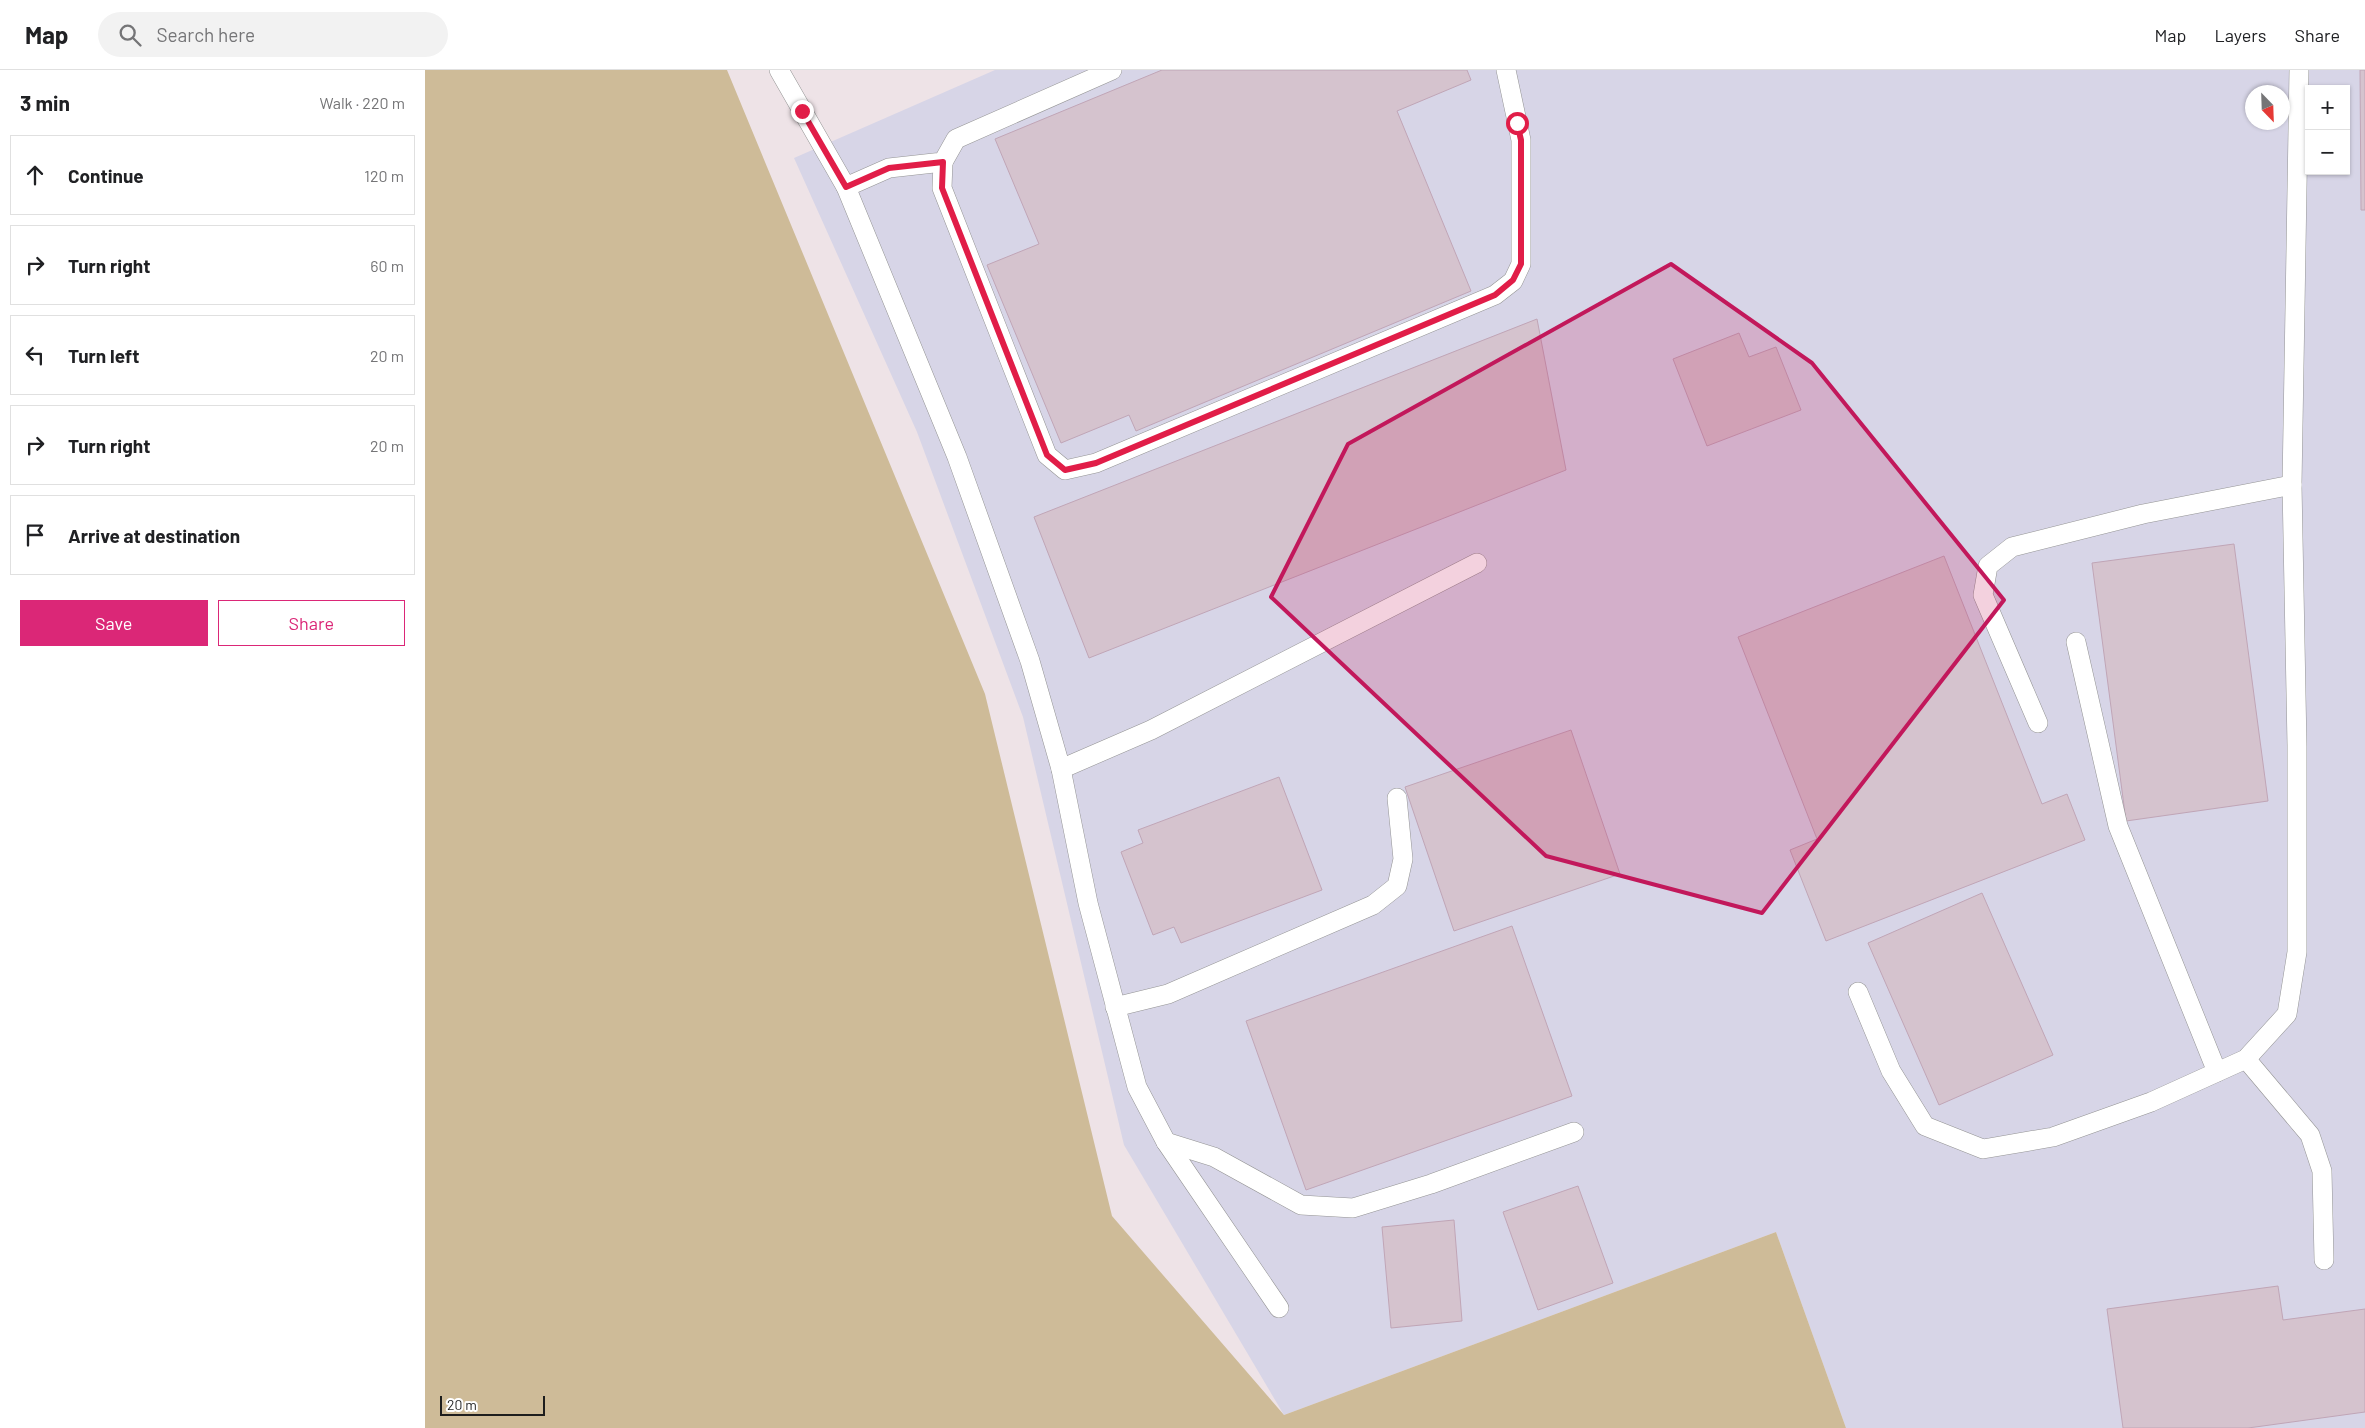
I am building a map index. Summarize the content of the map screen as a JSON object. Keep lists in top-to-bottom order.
{
  "scale_bar": "20 m",
  "north": "bottom right",
  "page": {
    "header": "Map",
    "search": "Search here",
    "nav": ["Map", "Layers", "Share"],
    "heading": ["3 min", "Walk · 220 m"],
    "map_buttons": ["+", "−"],
    "list": [
      ["Continue", "120 m"],
      ["Turn right", "60 m"],
      ["Turn left", "20 m"],
      ["Turn right", "20 m"],
      "Arrive at destination"
    ],
    "buttons": ["Save", "Share"],
    "scale": "20 m"
  }
}
